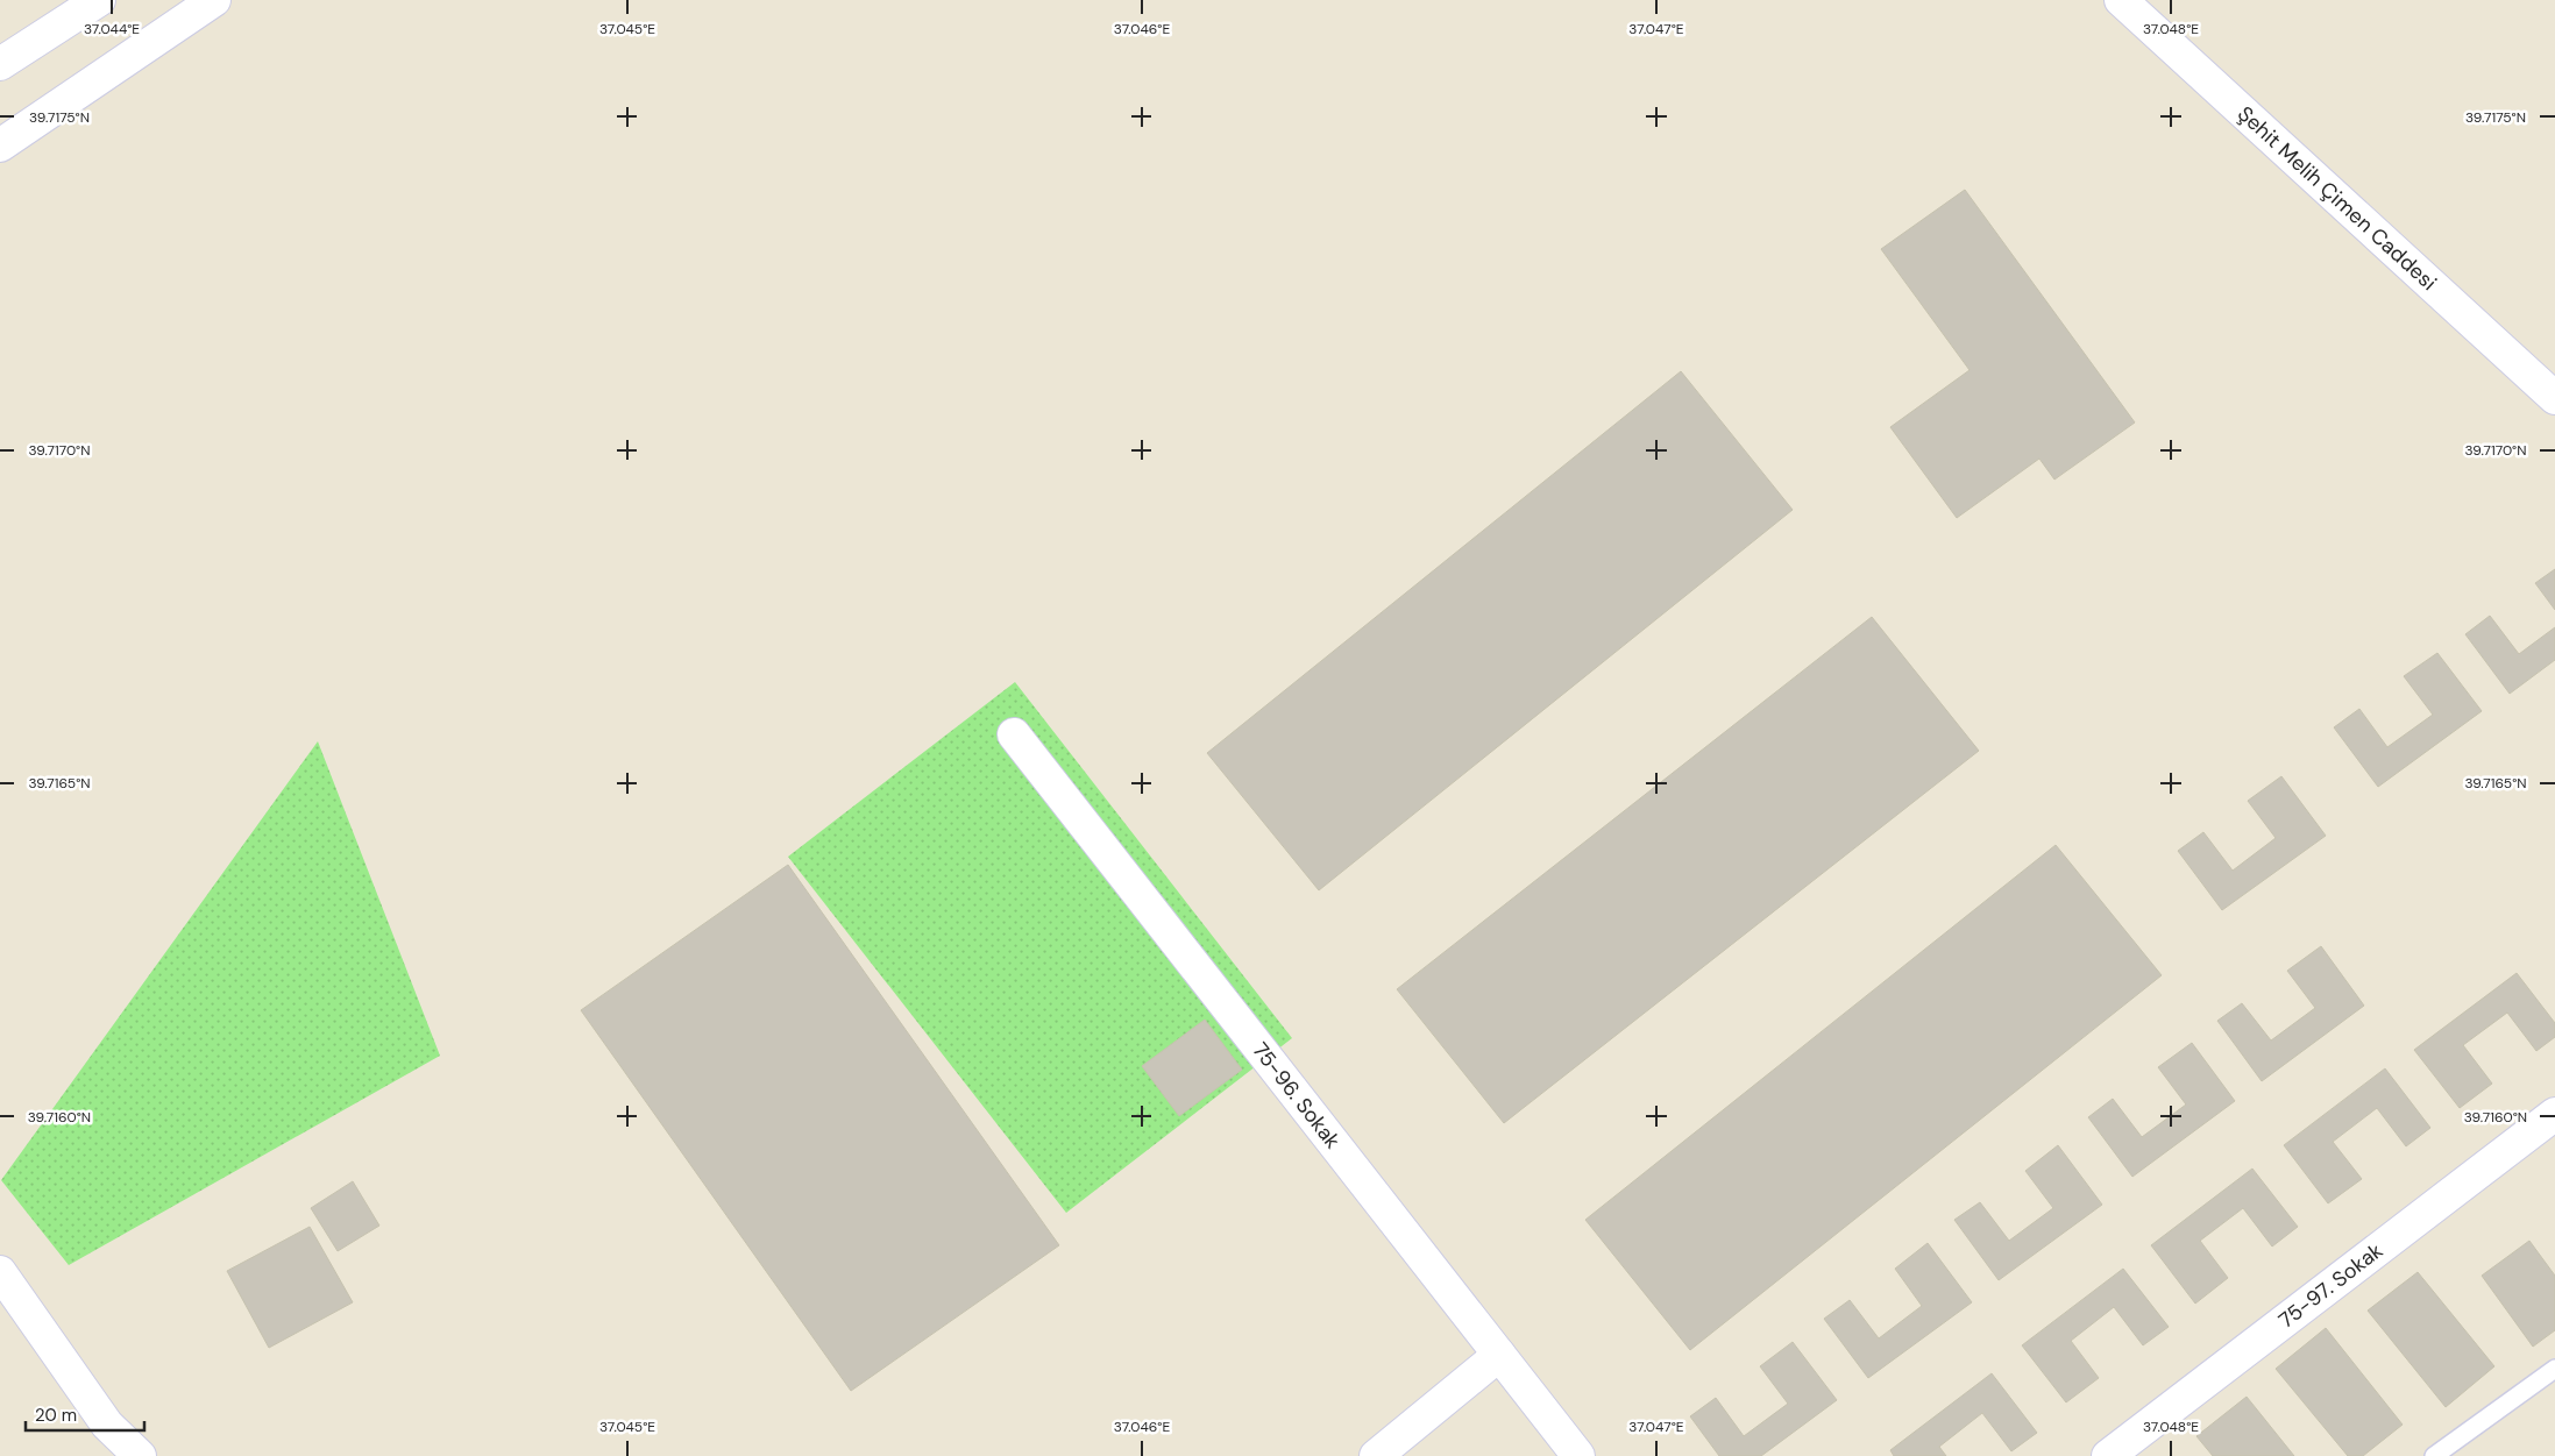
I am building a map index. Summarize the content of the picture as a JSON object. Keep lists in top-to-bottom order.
{
  "streets": {
    "street": ["Şehit Melih Çimen Caddesi", "75-96. Sokak", "75-97. Sokak"]
  },
  "scale_bar": "20 m",
  "coordinates": [
    "37.044°E",
    "37.045°E",
    "37.046°E",
    "37.047°E",
    "37.048°E",
    "39.7175°N",
    "39.7170°N",
    "39.7165°N",
    "39.7160°N"
  ]
}
